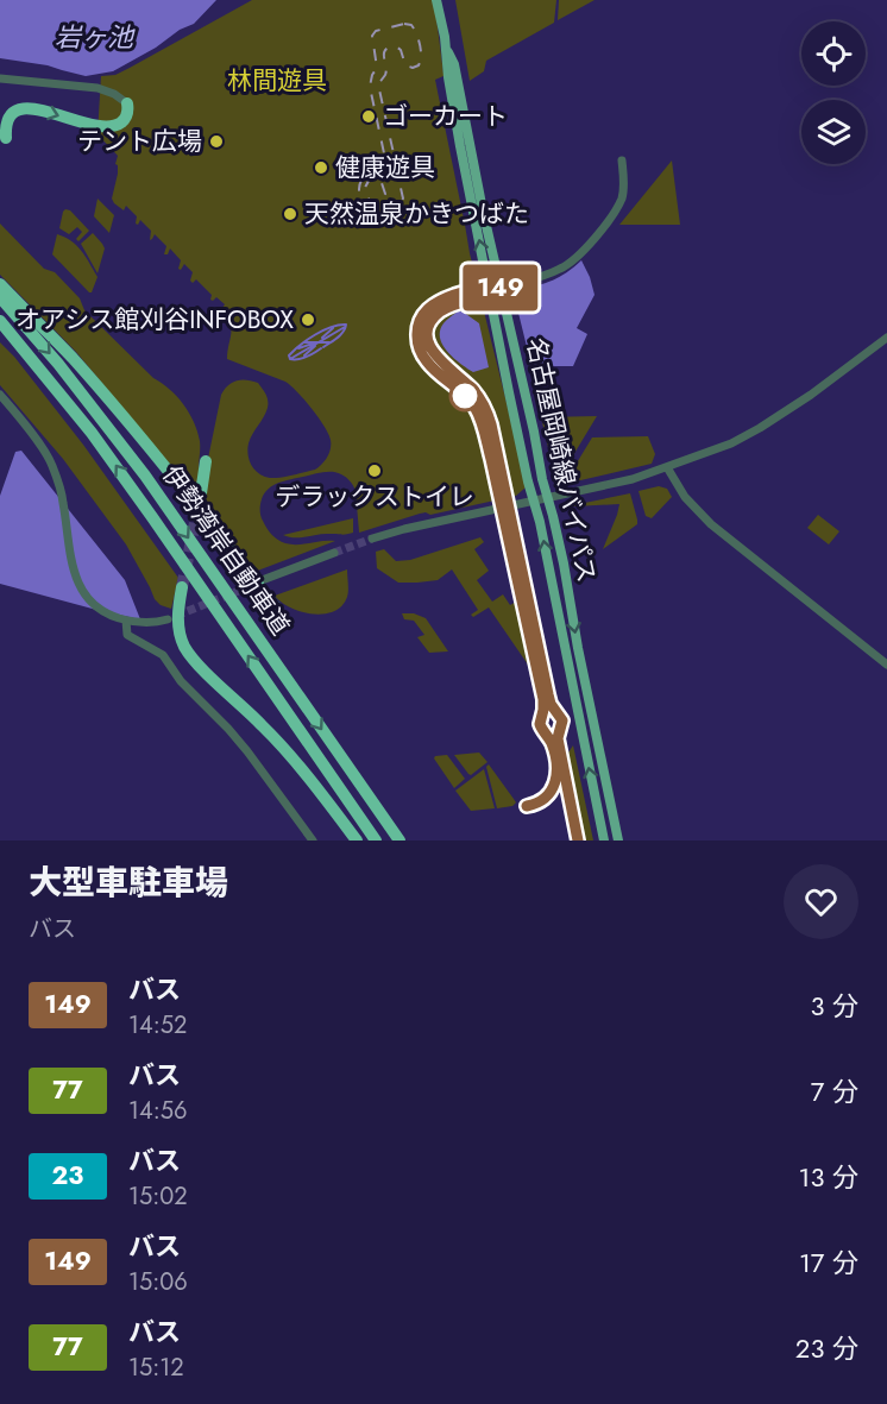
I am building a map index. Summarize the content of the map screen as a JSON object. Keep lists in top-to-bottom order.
{
  "streets": {
    "highway": ["伊勢湾岸自動車道"],
    "main road": ["名古屋岡崎線バイパス"]
  },
  "water": ["岩ヶ池"],
  "parks": ["林間遊具"],
  "places": [
    "ゴーカート",
    "テント広場",
    "健康遊具",
    "天然温泉かきつばた",
    "オアシス館刈谷INFOBOX",
    "デラックストイレ"
  ],
  "lines": ["bus line 149"],
  "page": {
    "on_map": "149",
    "heading": ["大型車駐車場", "バス"],
    "list": [
      {
        "mark": "149",
        "name": "バス",
        "note": "14:52",
        "value": "3 分"
      },
      {
        "mark": "77",
        "name": "バス",
        "note": "14:56",
        "value": "7 分"
      },
      {
        "mark": "23",
        "name": "バス",
        "note": "15:02",
        "value": "13 分"
      },
      {
        "mark": "149",
        "name": "バス",
        "note": "15:06",
        "value": "17 分"
      },
      {
        "mark": "77",
        "name": "バス",
        "note": "15:12",
        "value": "23 分"
      }
    ]
  }
}
